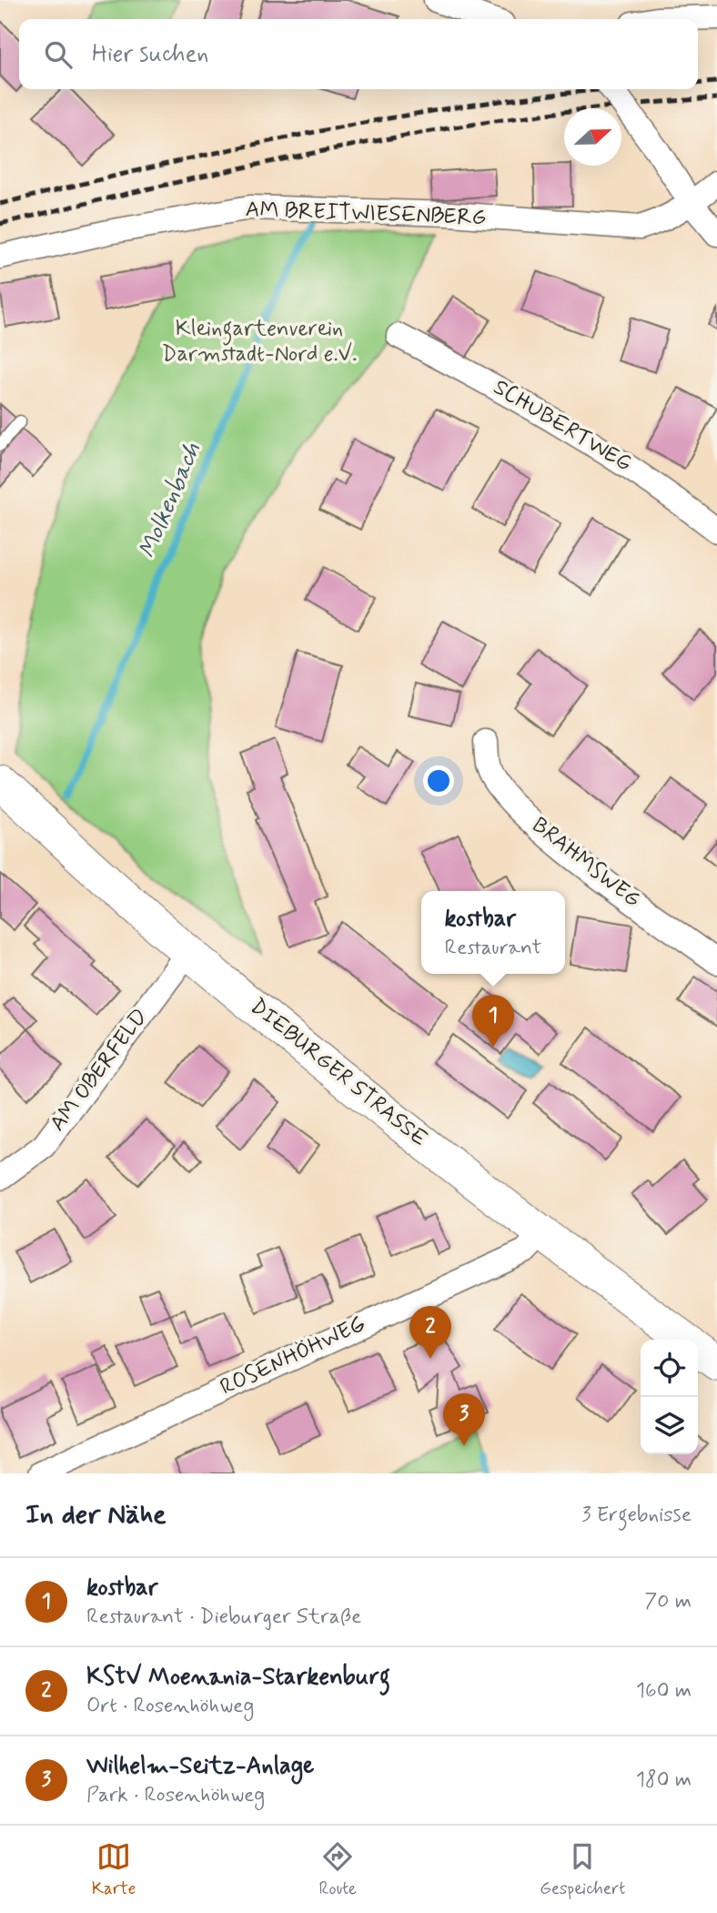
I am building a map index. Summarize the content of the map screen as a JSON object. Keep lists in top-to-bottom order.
{
  "streets": {
    "main road": ["DIEBURGER STRASSE"],
    "street": [
      "AM BREITWIESENBERG",
      "SCHUBERTWEG",
      "BRAHMSWEG",
      "AM OBERFELD",
      "ROSENHÖHWEG"
    ]
  },
  "crossings": [
    ["AM OBERFELD", "DIEBURGER STRASSE"],
    ["DIEBURGER STRASSE", "ROSENHÖHWEG"]
  ],
  "water": ["Molkenbach"],
  "parks": ["Kleingartenverein Darmstadt-Nord e.V."],
  "north": "right",
  "page": {
    "search": "Hier suchen",
    "popup": ["kostbar", "Restaurant"],
    "pins": ["1", "2", "3"],
    "heading": ["In der Nähe", "3 Ergebnisse"],
    "list": [
      {
        "mark": "1",
        "name": "kostbar",
        "note": "Restaurant · Dieburger Straße",
        "value": "70 m"
      },
      {
        "mark": "2",
        "name": "KStV Moenania-Starkenburg",
        "note": "Ort · Rosenhöhweg",
        "value": "160 m"
      },
      {
        "mark": "3",
        "name": "Wilhelm-Seitz-Anlage",
        "note": "Park · Rosenhöhweg",
        "value": "180 m"
      }
    ],
    "nav": ["Karte", "Route", "Gespeichert"]
  }
}
